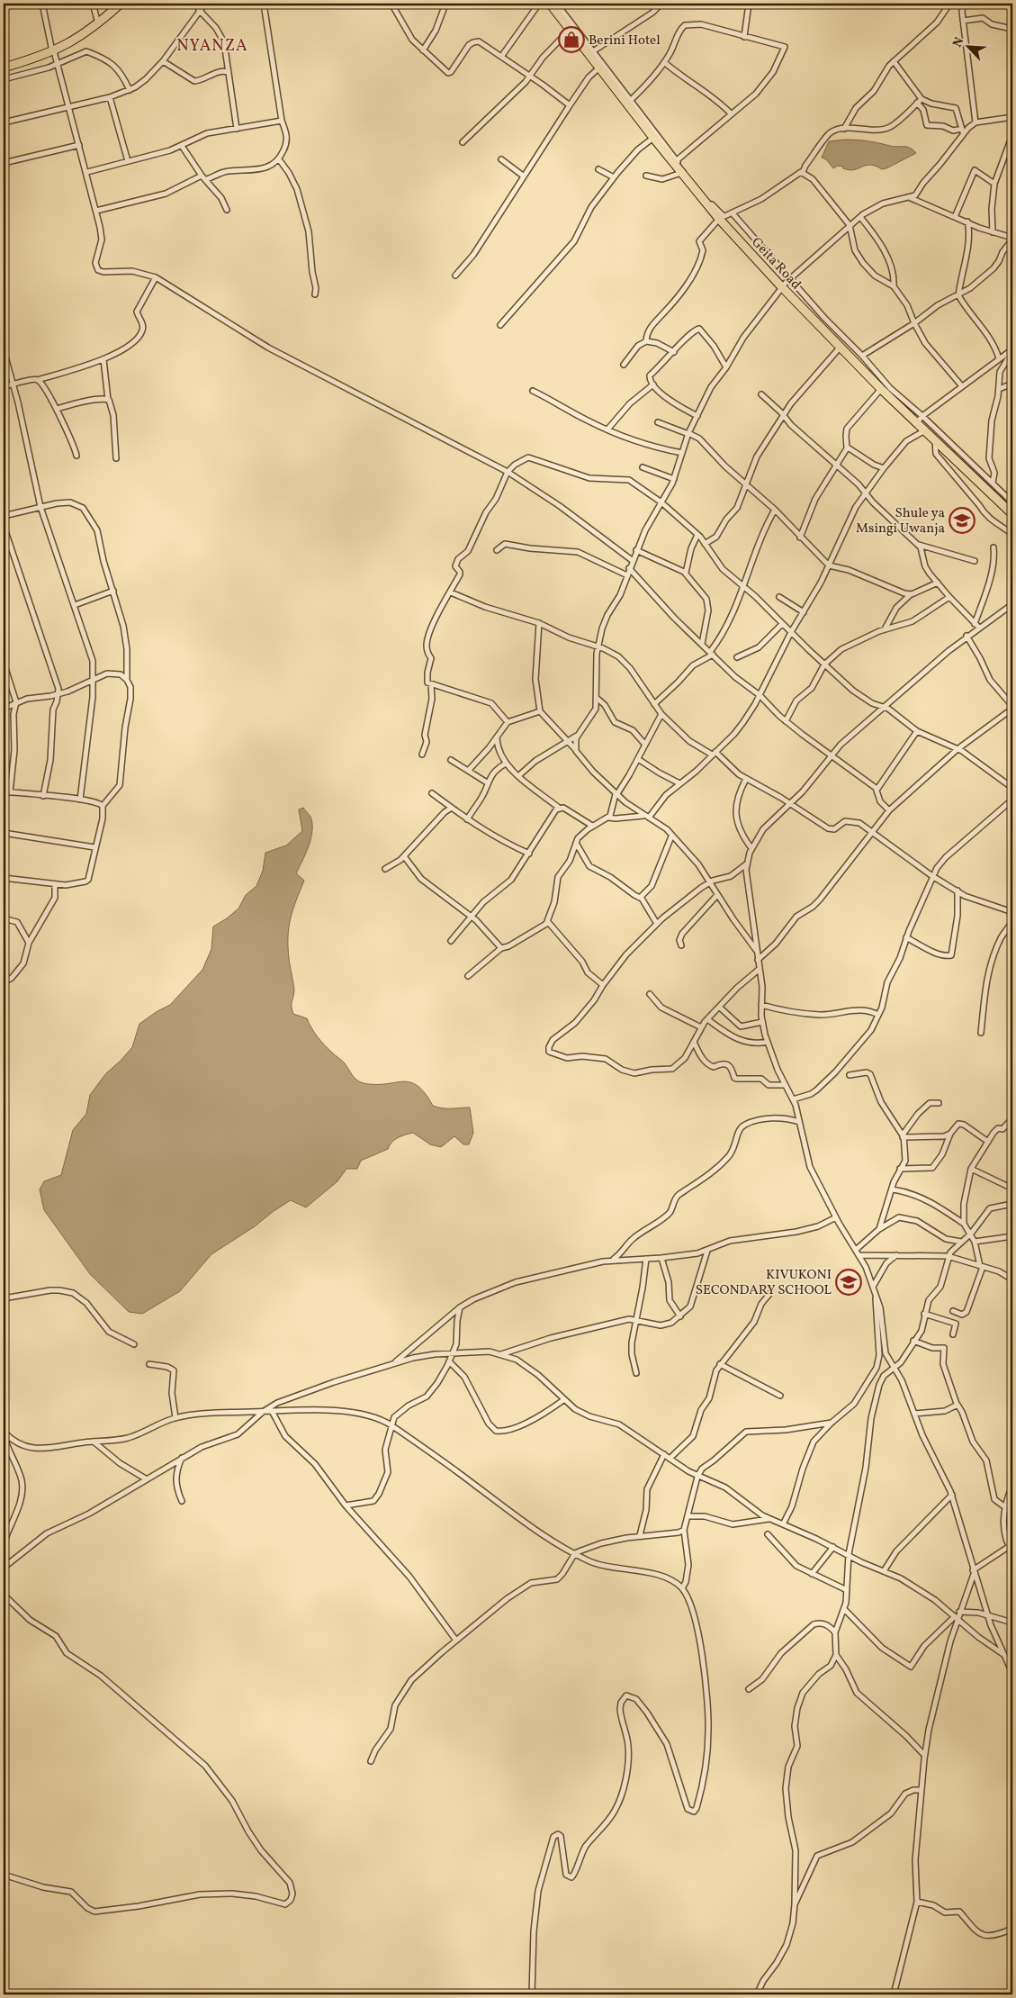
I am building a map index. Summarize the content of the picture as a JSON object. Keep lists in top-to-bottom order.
{
  "streets": {
    "highway": ["Geita Road"]
  },
  "districts": ["NYANZA"],
  "places": {
    "shop": ["Berini Hotel"],
    "school or university": ["Shule ya Msingi Uwanja", "KIVUKONI SECONDARY SCHOOL"]
  },
  "north": "top left"
}
